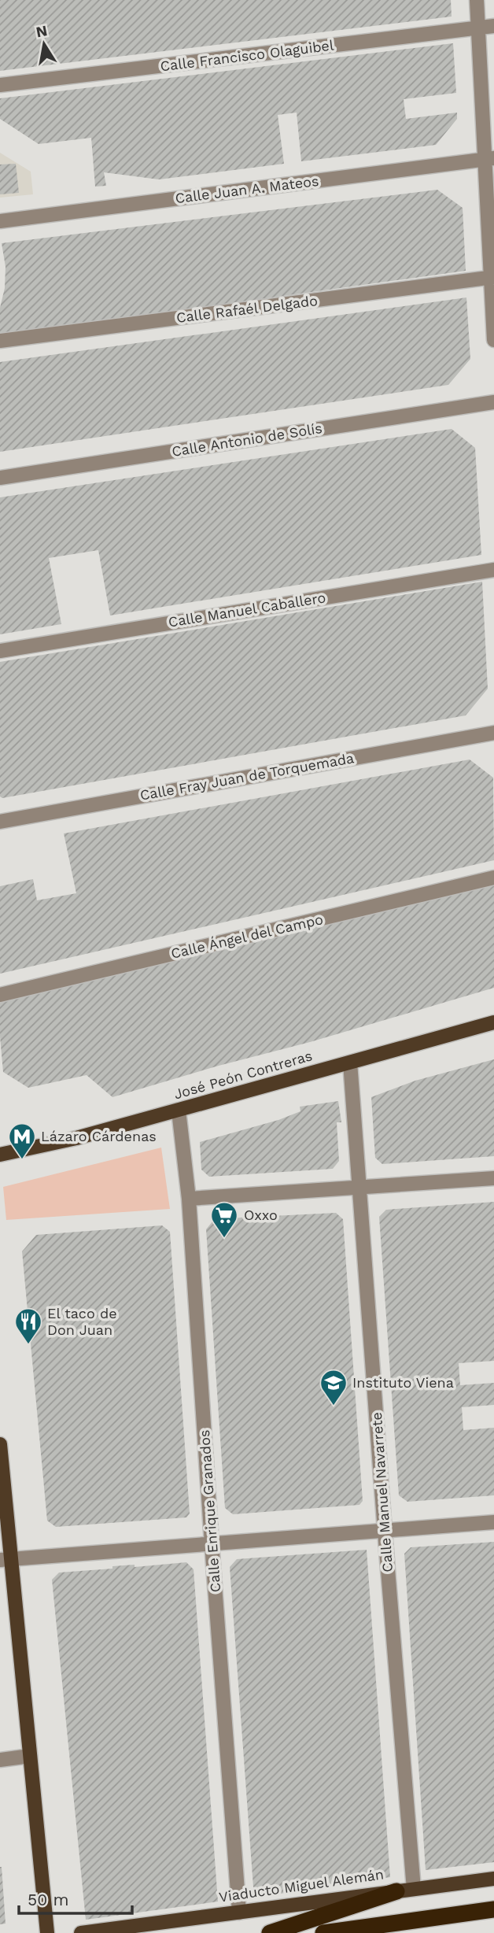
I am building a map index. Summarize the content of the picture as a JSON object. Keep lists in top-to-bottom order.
{
  "streets": {
    "main road": ["José Peón Contreras", "Viaducto Miguel Alemán"],
    "street": [
      "Calle Francisco Olaguibel",
      "Calle Juan A. Mateos",
      "Calle Rafaél Delgado",
      "Calle Antonio de Solís",
      "Calle Manuel Caballero",
      "Calle Fray Juan de Torquemada",
      "Calle Ángel del Campo",
      "Calle Manuel Navarrete",
      "Calle Enrique Granados"
    ]
  },
  "crossings": [
    ["José Peón Contreras", "Calle Manuel Navarrete"],
    ["José Peón Contreras", "Calle Enrique Granados"],
    ["Calle Manuel Navarrete", "Viaducto Miguel Alemán"],
    ["Calle Enrique Granados", "Viaducto Miguel Alemán"]
  ],
  "places": {
    "metro station": ["Lázaro Cárdenas"],
    "supermarket": ["Oxxo"],
    "restaurant": ["El taco de Don Juan"],
    "school or university": ["Instituto Viena"]
  },
  "scale_bar": "50 m",
  "north": "top"
}
